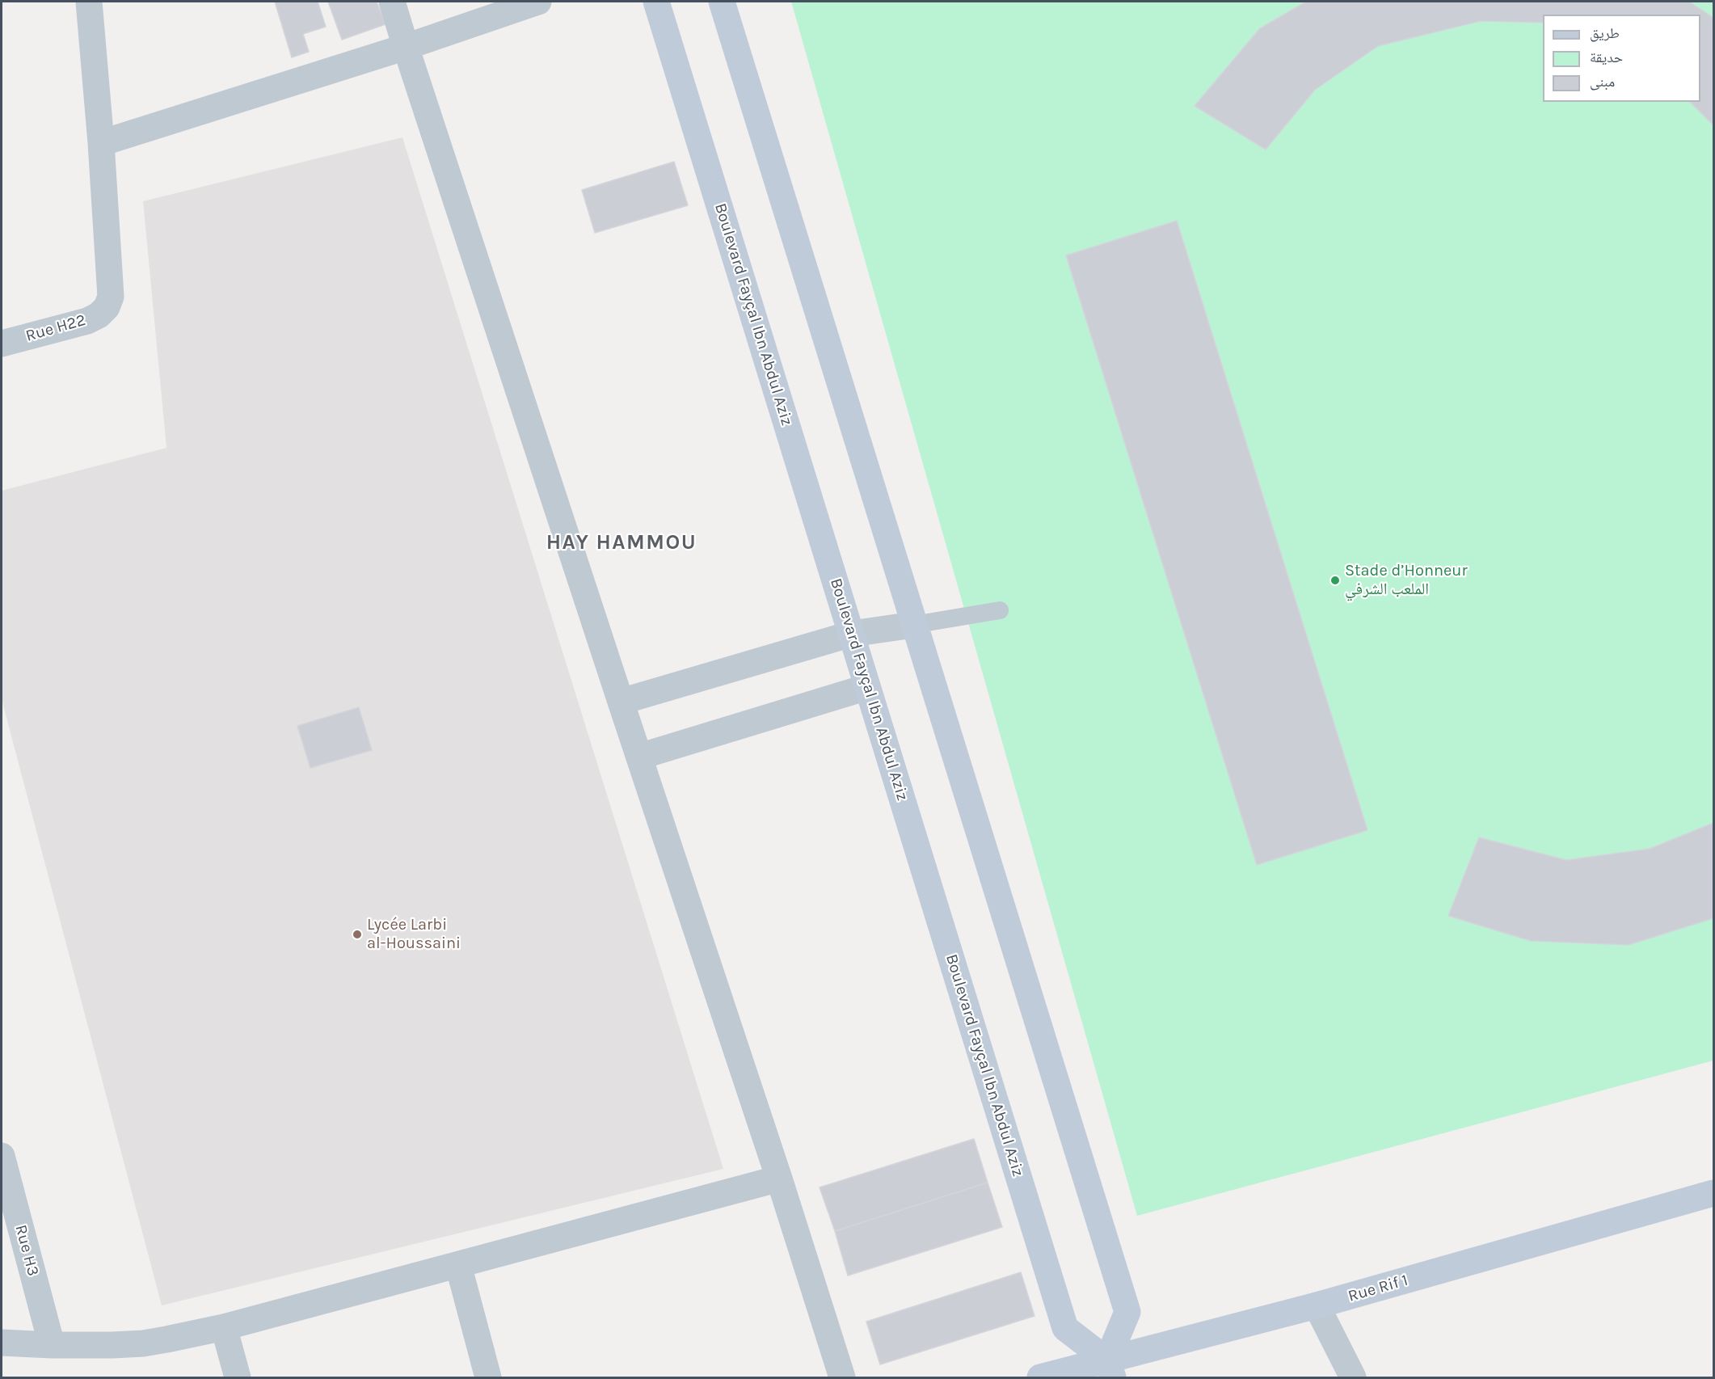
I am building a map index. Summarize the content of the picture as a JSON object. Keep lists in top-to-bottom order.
{
  "streets": {
    "main road": ["Boulevard Fayçal Ibn Abdul Aziz", "Rue Rif 1"],
    "street": ["Rue H22", "Rue H3"]
  },
  "crossings": [
    ["Boulevard Fayçal Ibn Abdul Aziz", "Rue Rif 1"]
  ],
  "districts": ["HAY HAMMOU"],
  "places": ["Stade d’Honneur الملعب الشرفي", "Lycée Larbi al-Houssaini"],
  "legend": ["طريق", "حديقة", "مبنى"]
}
